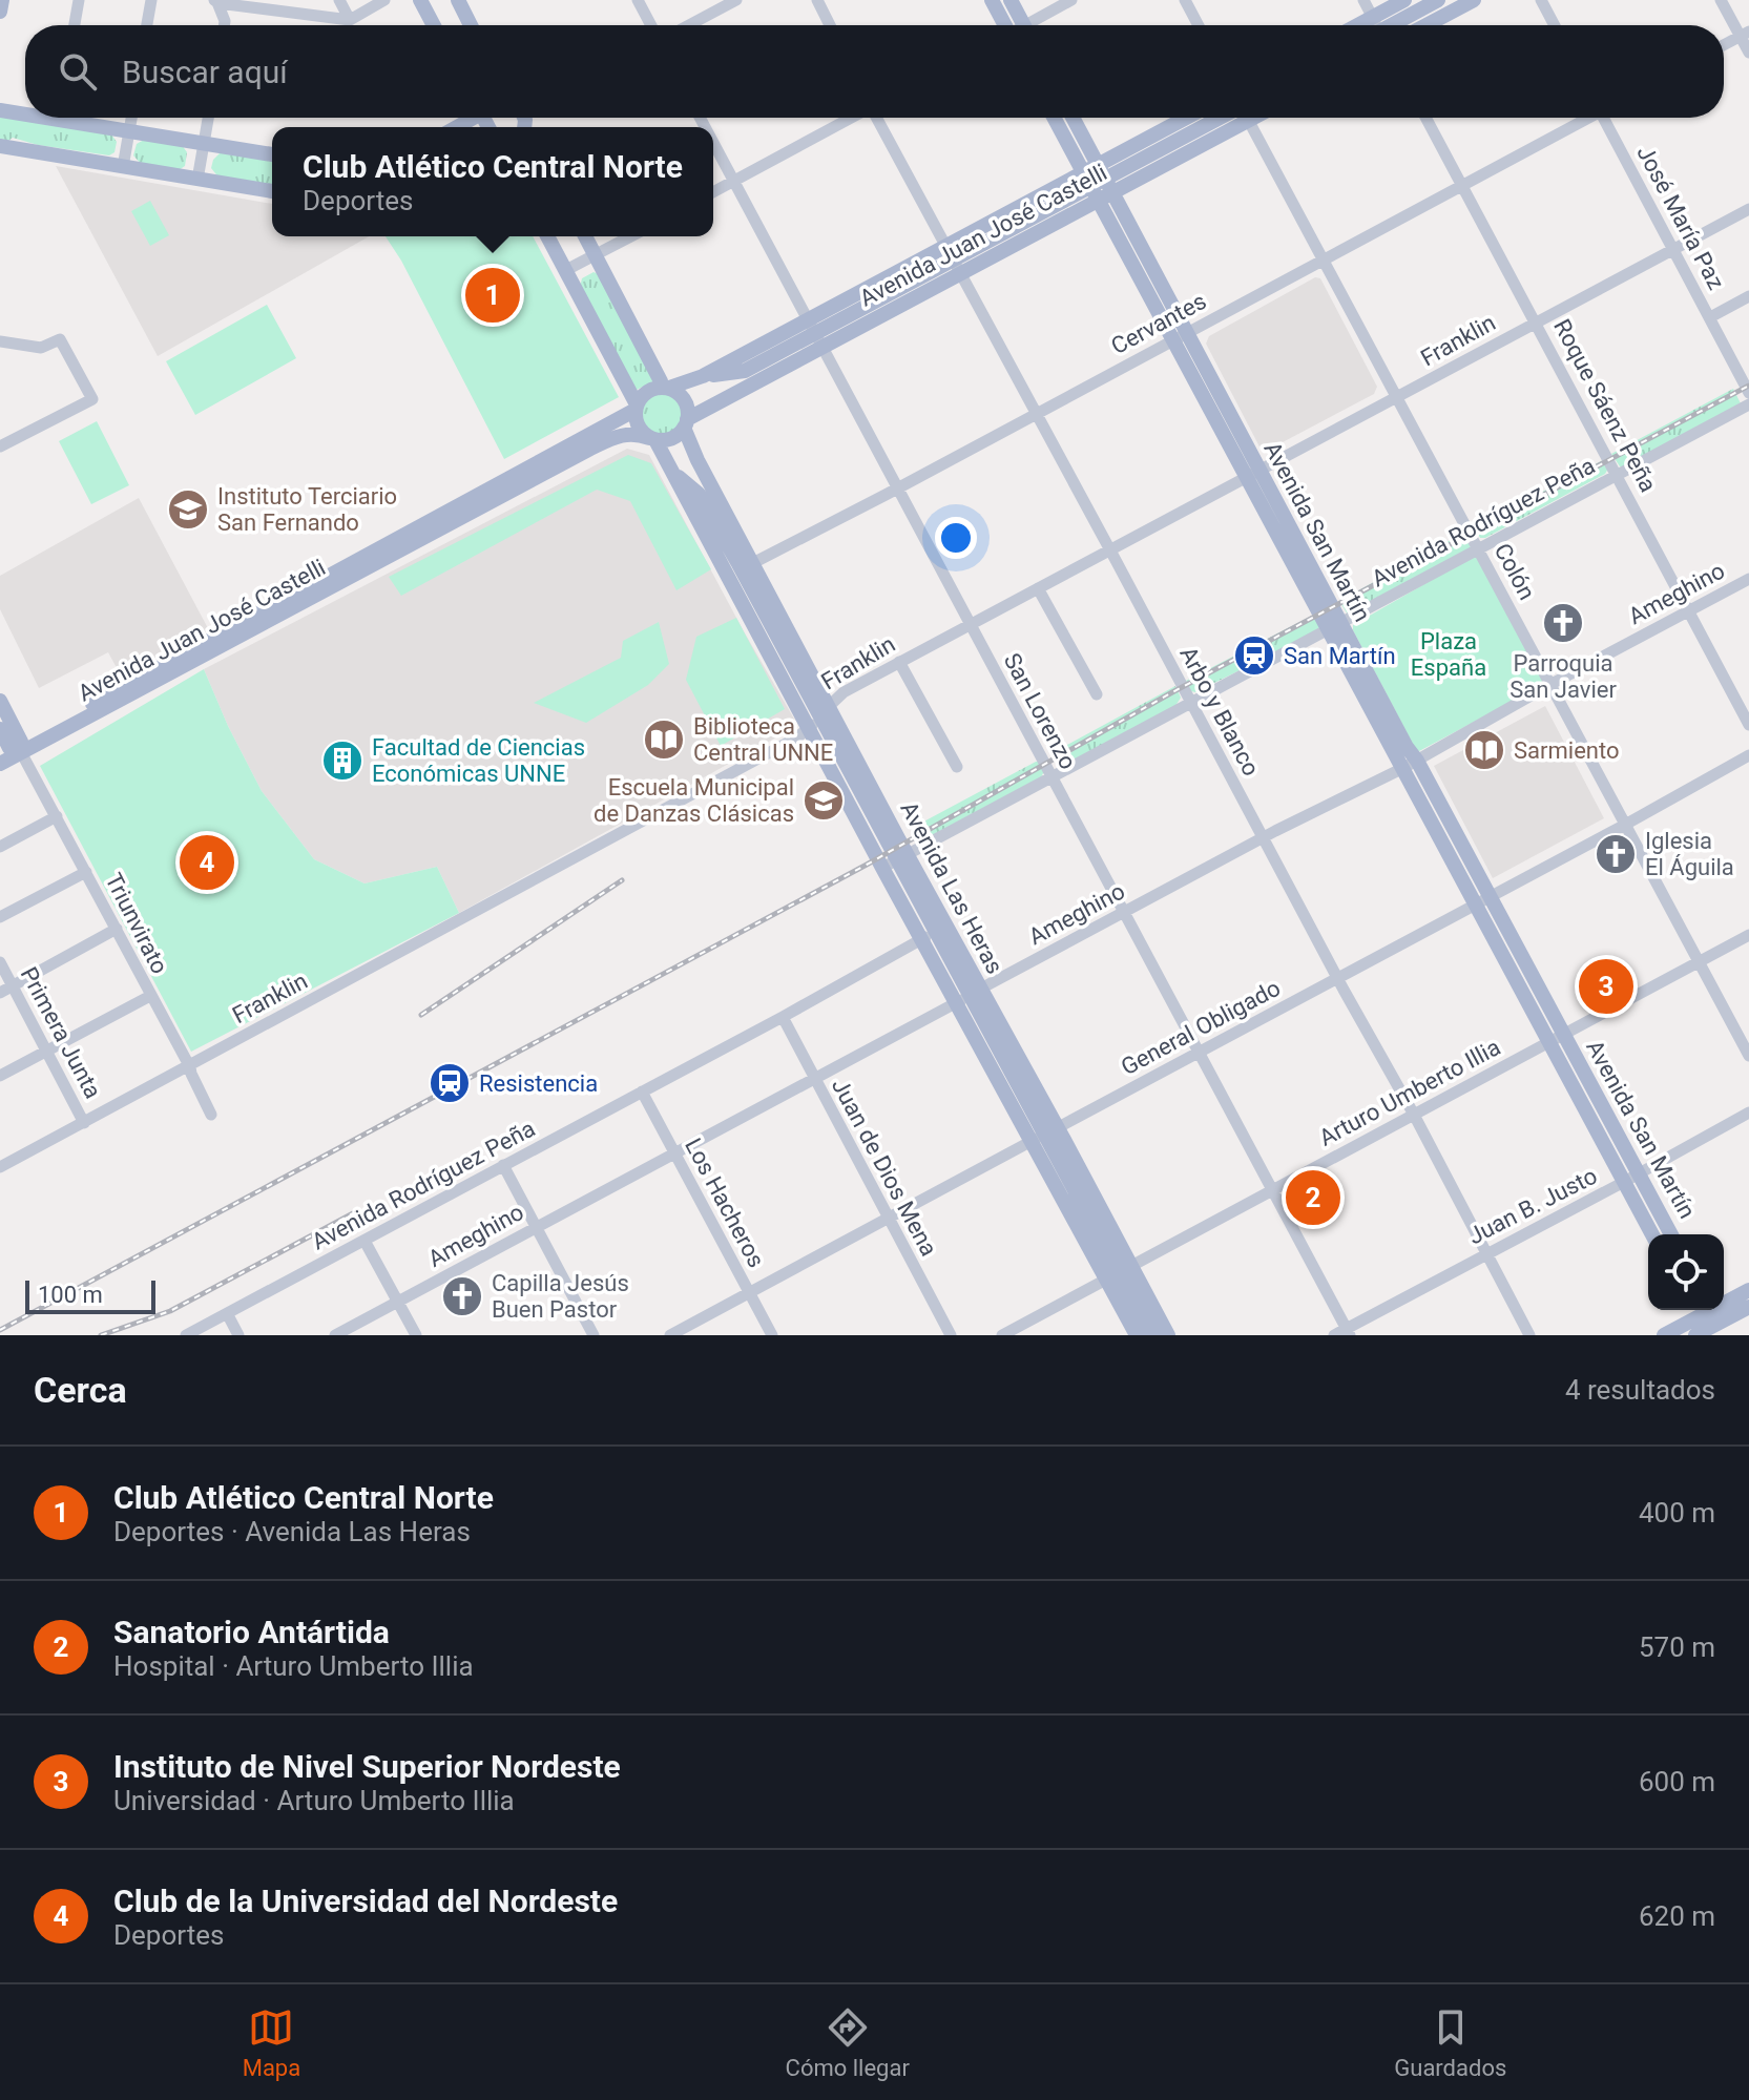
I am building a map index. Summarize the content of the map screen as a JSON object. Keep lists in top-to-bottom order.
{
  "streets": {
    "main road": ["Avenida Juan José Castelli", "Avenida San Martín", "Avenida Las Heras"],
    "street": [
      "José María Paz",
      "Cervantes",
      "Franklin",
      "Roque Sáenz Peña",
      "Avenida Rodríguez Peña",
      "Colón",
      "Ameghino",
      "San Lorenzo",
      "Arbo y Blanco",
      "Triunvirato",
      "General Obligado",
      "Primera Junta",
      "Arturo Umberto Illia",
      "Juan de Dios Mena",
      "Los Hacheros",
      "Juan B. Justo"
    ]
  },
  "crossings": [
    ["José María Paz", "Franklin"],
    ["Avenida Juan José Castelli", "Avenida San Martín"],
    ["Avenida Juan José Castelli", "San Lorenzo"],
    ["Avenida Juan José Castelli", "Arbo y Blanco"],
    ["Avenida Juan José Castelli", "Avenida Las Heras"],
    ["Avenida Juan José Castelli", "Triunvirato"],
    ["Cervantes", "Roque Sáenz Peña"],
    ["Cervantes", "Avenida San Martín"],
    ["Cervantes", "Colón"],
    ["Cervantes", "San Lorenzo"],
    ["Cervantes", "Arbo y Blanco"],
    ["Cervantes", "Avenida Las Heras"],
    ["Franklin", "Roque Sáenz Peña"],
    ["Franklin", "Avenida San Martín"],
    ["Franklin", "Colón"],
    ["Franklin", "San Lorenzo"],
    ["Franklin", "Arbo y Blanco"],
    ["Franklin", "Avenida Las Heras"],
    ["Franklin", "Triunvirato"],
    ["Franklin", "Primera Junta"],
    ["Roque Sáenz Peña", "Avenida Rodríguez Peña"],
    ["Roque Sáenz Peña", "Ameghino"],
    ["Avenida Rodríguez Peña", "Avenida San Martín"],
    ["Avenida Rodríguez Peña", "Colón"],
    ["Avenida Rodríguez Peña", "San Lorenzo"],
    ["Avenida Rodríguez Peña", "Arbo y Blanco"],
    ["Avenida Rodríguez Peña", "Avenida Las Heras"],
    ["Avenida Rodríguez Peña", "Juan de Dios Mena"],
    ["Avenida Rodríguez Peña", "Los Hacheros"],
    ["Avenida San Martín", "Ameghino"],
    ["Avenida San Martín", "General Obligado"],
    ["Avenida San Martín", "Arturo Umberto Illia"],
    ["Avenida San Martín", "Juan B. Justo"],
    ["Colón", "Ameghino"],
    ["Colón", "General Obligado"],
    ["Colón", "Arturo Umberto Illia"],
    ["Ameghino", "San Lorenzo"],
    ["Ameghino", "Arbo y Blanco"],
    ["Ameghino", "Avenida Las Heras"],
    ["Ameghino", "Juan de Dios Mena"],
    ["Ameghino", "Los Hacheros"],
    ["San Lorenzo", "General Obligado"],
    ["San Lorenzo", "Arturo Umberto Illia"],
    ["San Lorenzo", "Juan B. Justo"],
    ["Arbo y Blanco", "General Obligado"],
    ["Arbo y Blanco", "Arturo Umberto Illia"],
    ["Arbo y Blanco", "Juan B. Justo"],
    ["Avenida Las Heras", "General Obligado"],
    ["Avenida Las Heras", "Arturo Umberto Illia"],
    ["General Obligado", "Juan de Dios Mena"],
    ["General Obligado", "Los Hacheros"]
  ],
  "parks": ["Plaza España"],
  "places": {
    "school or university": ["Instituto Terciario San Fernando", "Escuela Municipal de Danzas Clásicas"],
    "church": ["Parroquia San Javier", "Iglesia El Águila", "Capilla Jesús Buen Pastor"],
    "station": ["San Martín", "Resistencia"],
    "library": ["Biblioteca Central UNNE", "Sarmiento"],
    "building": ["Facultad de Ciencias Económicas UNNE"]
  },
  "scale_bar": "100 m",
  "page": {
    "search": "Buscar aquí",
    "popup": ["Club Atlético Central Norte", "Deportes"],
    "pins": [
      "1",
      "4",
      "3",
      "2"
    ],
    "scale": "100 m",
    "heading": ["Cerca", "4 resultados"],
    "list": [
      {
        "mark": "1",
        "name": "Club Atlético Central Norte",
        "note": "Deportes · Avenida Las Heras",
        "value": "400 m"
      },
      {
        "mark": "2",
        "name": "Sanatorio Antártida",
        "note": "Hospital · Arturo Umberto Illia",
        "value": "570 m"
      },
      {
        "mark": "3",
        "name": "Instituto de Nivel Superior Nordeste",
        "note": "Universidad · Arturo Umberto Illia",
        "value": "600 m"
      },
      {
        "mark": "4",
        "name": "Club de la Universidad del Nordeste",
        "note": "Deportes",
        "value": "620 m"
      }
    ],
    "nav": ["Mapa", "Cómo llegar", "Guardados"]
  }
}
